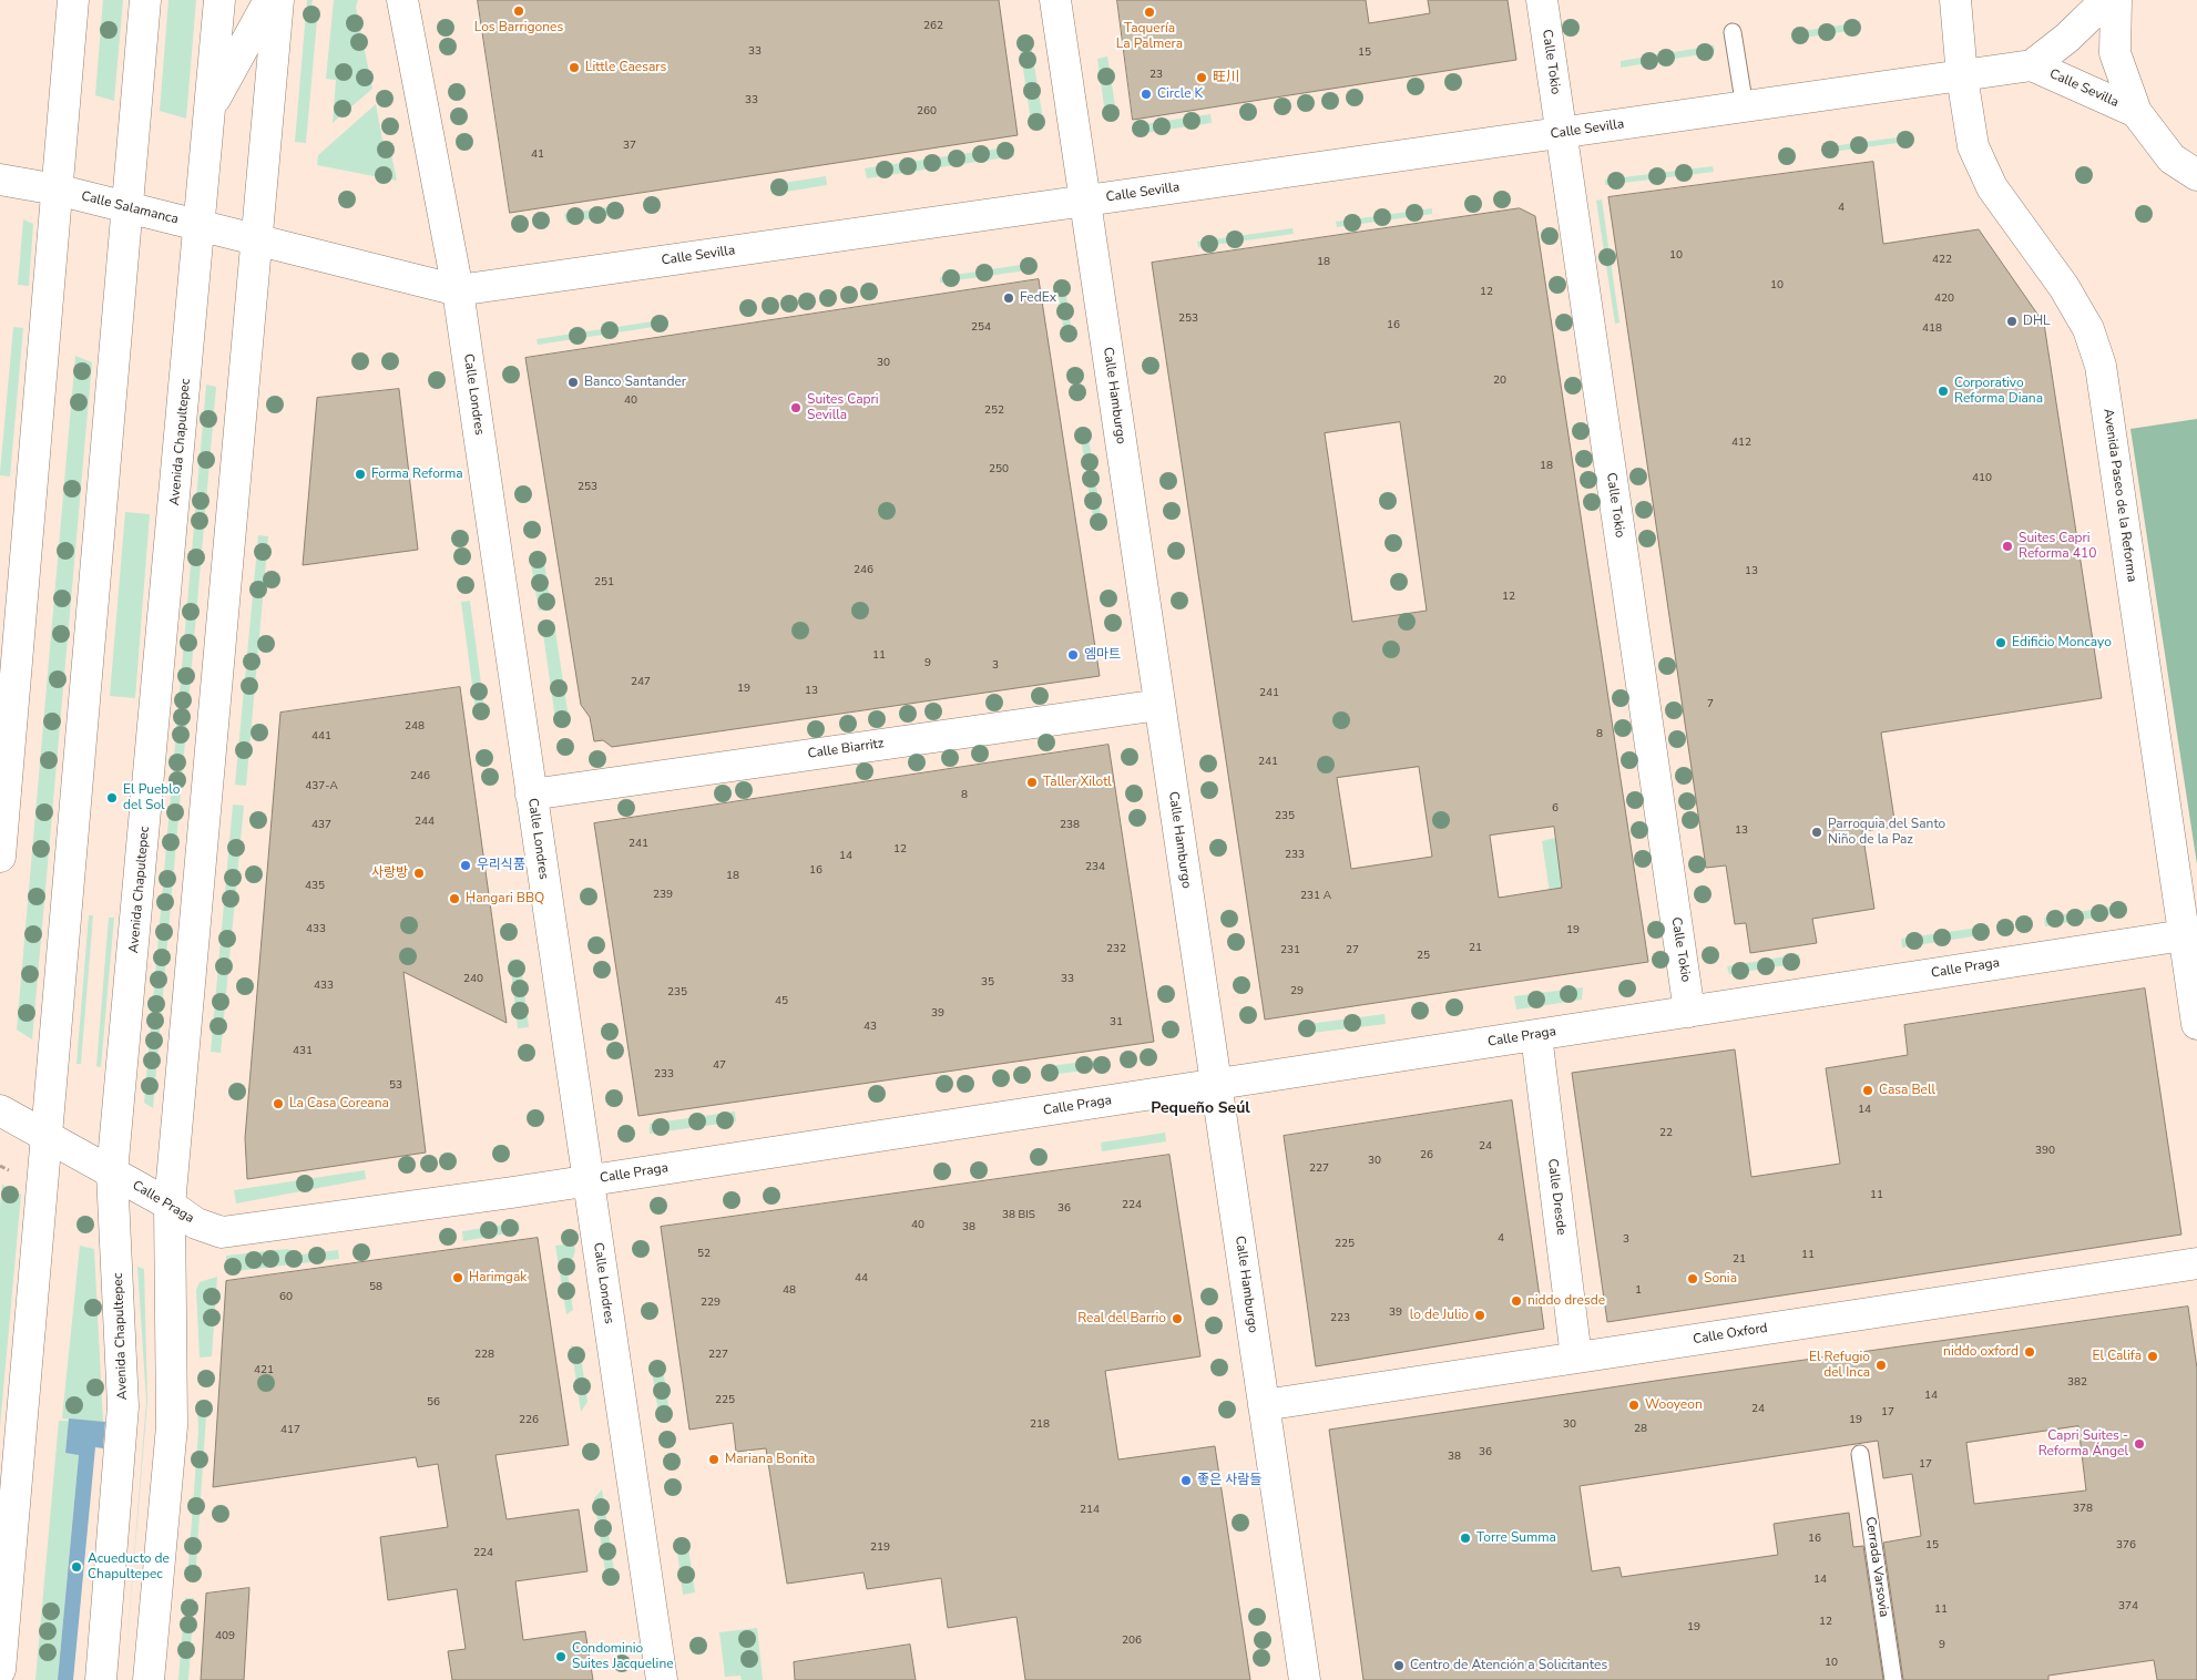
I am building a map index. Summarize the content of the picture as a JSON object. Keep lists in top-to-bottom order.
{
  "streets": {
    "street": [
      "Calle Tokio",
      "Calle Sevilla",
      "Calle Salamanca",
      "Calle Londres",
      "Calle Hamburgo",
      "Avenida Chapultepec",
      "Avenida Paseo de la Reforma",
      "Calle Biarritz",
      "Calle Praga",
      "Calle Dresde",
      "Calle Oxford"
    ],
    "lane": ["Cerrada Varsovia"]
  },
  "crossings": [
    ["Calle Tokio", "Calle Sevilla"],
    ["Calle Tokio", "Calle Praga"],
    ["Calle Sevilla", "Calle Salamanca"],
    ["Calle Sevilla", "Calle Londres"],
    ["Calle Sevilla", "Calle Hamburgo"],
    ["Calle Sevilla", "Avenida Paseo de la Reforma"],
    ["Calle Salamanca", "Avenida Chapultepec"],
    ["Calle Londres", "Calle Biarritz"],
    ["Calle Londres", "Calle Praga"],
    ["Calle Hamburgo", "Calle Biarritz"],
    ["Calle Hamburgo", "Calle Praga"],
    ["Calle Hamburgo", "Calle Oxford"],
    ["Avenida Chapultepec", "Calle Praga"],
    ["Avenida Paseo de la Reforma", "Calle Praga"],
    ["Calle Praga", "Calle Dresde"],
    ["Calle Dresde", "Calle Oxford"]
  ],
  "districts": ["Pequeño Seúl"],
  "places": [
    "Los Barrigones",
    "Taquería La Palmera",
    "Little Caesars",
    "旺川",
    "Circle K",
    "FedEx",
    "DHL",
    "Banco Santander",
    "Corporativo Reforma Diana",
    "Suites Capri Sevilla",
    "Forma Reforma",
    "Suites Capri Reforma 410",
    "Edificio Moncayo",
    "엠마트",
    "Taller Xilotl",
    "El Pueblo del Sol",
    "Parroquia del Santo Niño de la Paz",
    "우리식품",
    "사랑방",
    "Hangari BBQ",
    "Casa Bell",
    "La Casa Coreana",
    "Harimgak",
    "Sonia",
    "niddo dresde",
    "lo de Julio",
    "Real del Barrio",
    "niddo oxford",
    "El Califa",
    "El Refugio del Inca",
    "Wooyeon",
    "Capri Suites - Reforma Ángel",
    "Mariana Bonita",
    "좋은 사람들",
    "Torre Summa",
    "Acueducto de Chapultepec",
    "Condominio Suites Jacqueline",
    "Centro de Atención a Solicitantes"
  ],
  "house_numbers": [
    "262",
    "33",
    "15",
    "23",
    "33",
    "260",
    "37",
    "41",
    "4",
    "10",
    "422",
    "18",
    "10",
    "12",
    "420",
    "253",
    "16",
    "254",
    "418",
    "30",
    "20",
    "40",
    "252",
    "412",
    "18",
    "250",
    "410",
    "253",
    "246",
    "13",
    "251",
    "12",
    "11",
    "9",
    "3",
    "247",
    "19",
    "13",
    "241",
    "7",
    "248",
    "8",
    "441",
    "241",
    "246",
    "437-A",
    "8",
    "6",
    "235",
    "244",
    "437",
    "238",
    "13",
    "241",
    "12",
    "233",
    "14",
    "234",
    "16",
    "18",
    "435",
    "239",
    "231 A",
    "433",
    "19",
    "21",
    "232",
    "231",
    "27",
    "25",
    "240",
    "33",
    "35",
    "433",
    "29",
    "235",
    "45",
    "39",
    "31",
    "43",
    "431",
    "47",
    "233",
    "53",
    "14",
    "22",
    "24",
    "390",
    "26",
    "30",
    "227",
    "11",
    "224",
    "36",
    "38 BIS",
    "40",
    "38",
    "4",
    "3",
    "225",
    "52",
    "11",
    "21",
    "44",
    "58",
    "48",
    "1",
    "60",
    "229",
    "39",
    "223",
    "228",
    "227",
    "421",
    "382",
    "14",
    "225",
    "56",
    "24",
    "17",
    "226",
    "19",
    "218",
    "30",
    "28",
    "417",
    "36",
    "38",
    "17",
    "378",
    "214",
    "16",
    "15",
    "376",
    "219",
    "224",
    "14",
    "374",
    "11",
    "12",
    "19",
    "409",
    "206",
    "9",
    "10"
  ]
}
